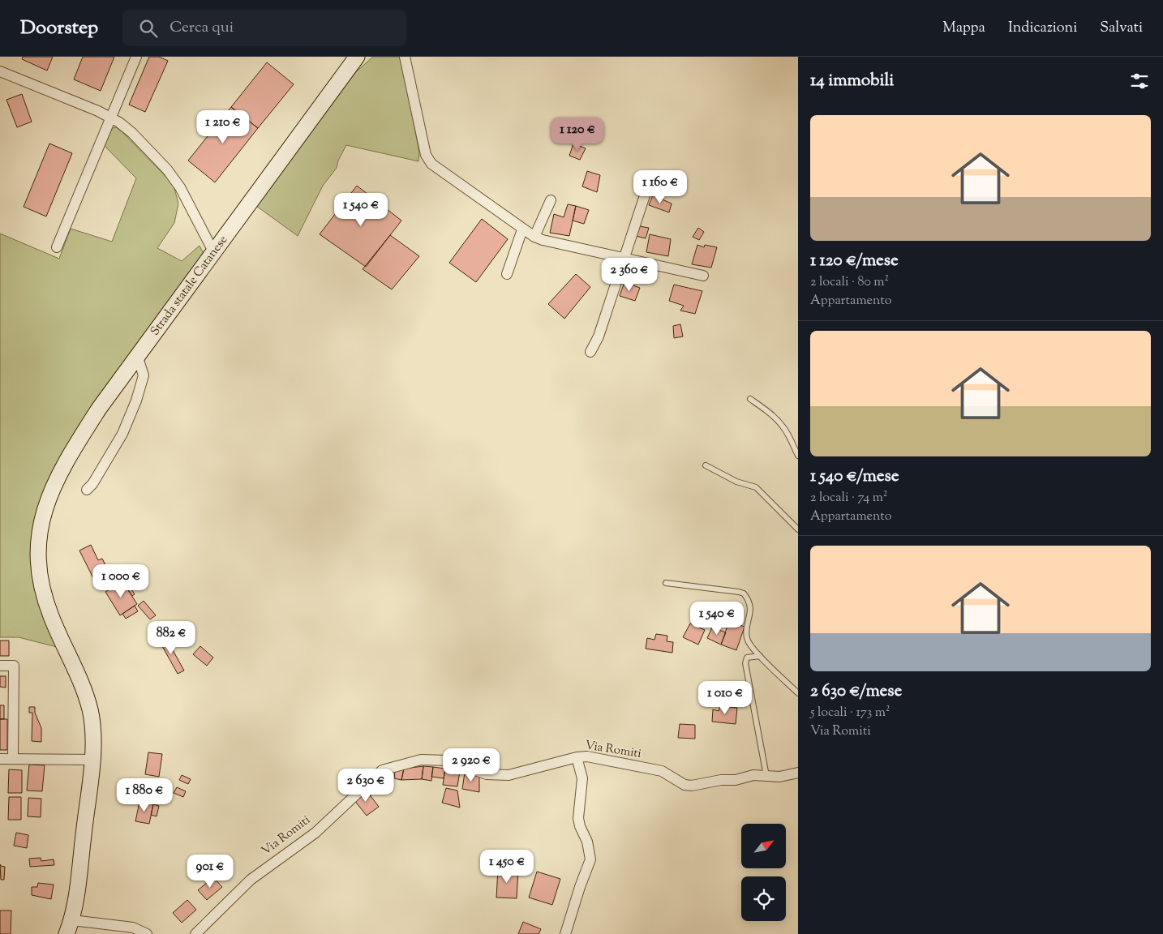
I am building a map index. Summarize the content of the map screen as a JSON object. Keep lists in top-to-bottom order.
{
  "streets": {
    "main road": ["Strada statale Catanese"],
    "street": ["Via Romiti"]
  },
  "north": "top right",
  "page": {
    "header": "Doorstep",
    "search": "Cerca qui",
    "nav": ["Mappa", "Indicazioni", "Salvati"],
    "heading": "14 immobili",
    "list": [
      {
        "name": "1 120 €/mese",
        "note": "2 locali · 80 m² · Appartamento"
      },
      {
        "name": "1 540 €/mese",
        "note": "2 locali · 74 m² · Appartamento"
      },
      {
        "name": "2 630 €/mese",
        "note": "5 locali · 173 m² · Via Romiti"
      }
    ],
    "price": [
      "1 210 €",
      "1 120 €",
      "1 160 €",
      "1 540 €",
      "2 360 €",
      "1 000 €",
      "1 540 €",
      "882 €",
      "1 010 €",
      "2 920 €",
      "2 630 €",
      "1 880 €",
      "1 450 €",
      "901 €"
    ]
  }
}
